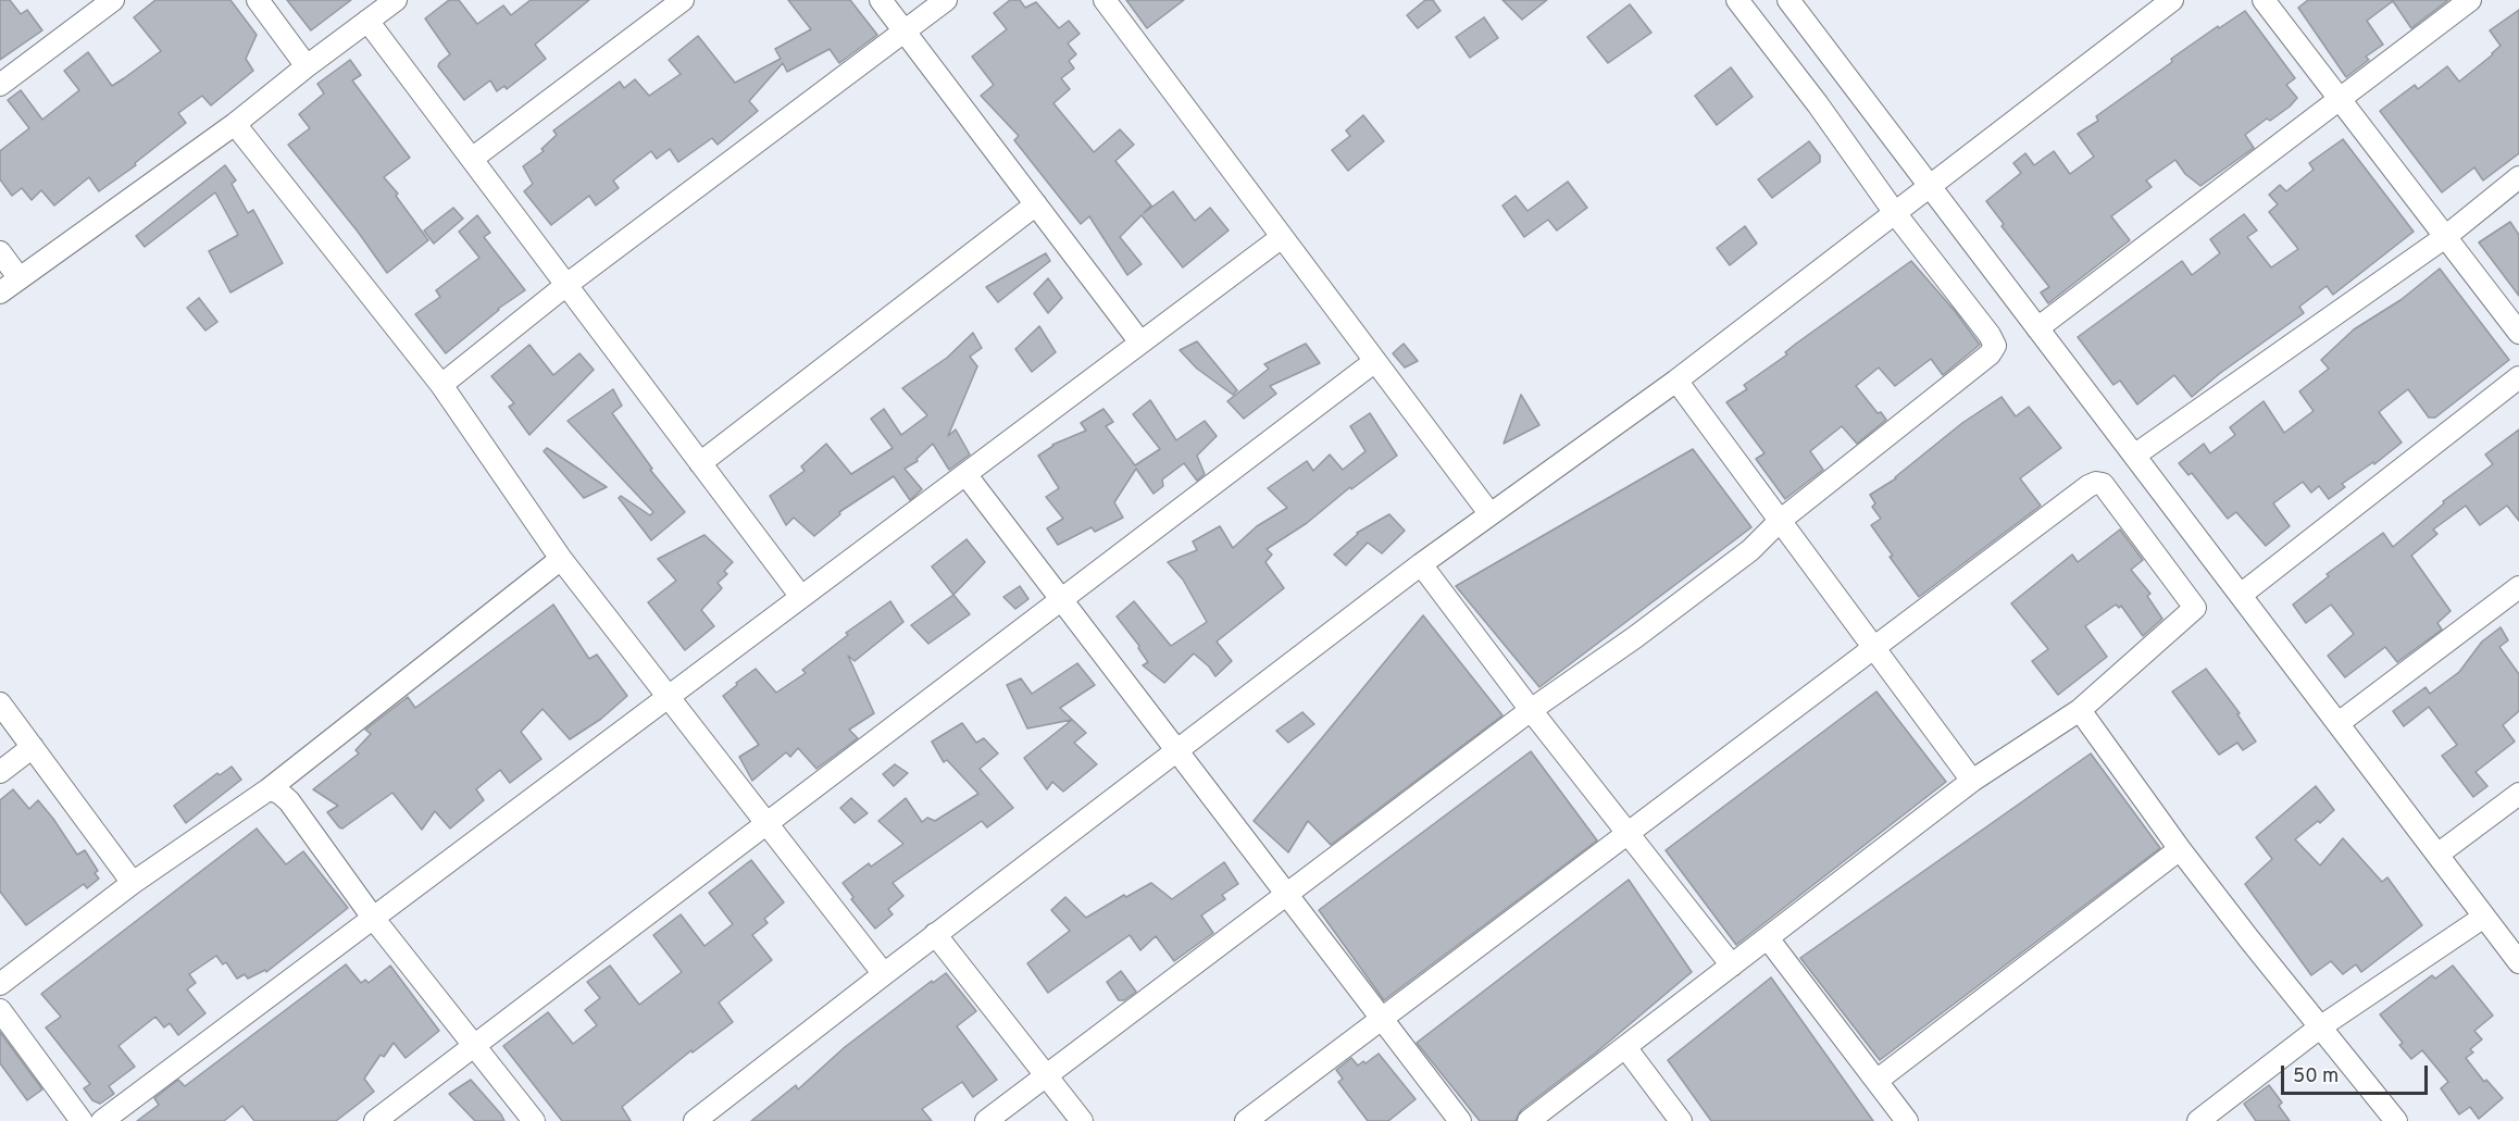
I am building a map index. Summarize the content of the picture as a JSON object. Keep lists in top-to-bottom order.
{
  "scale_bar": "50 m"
}
